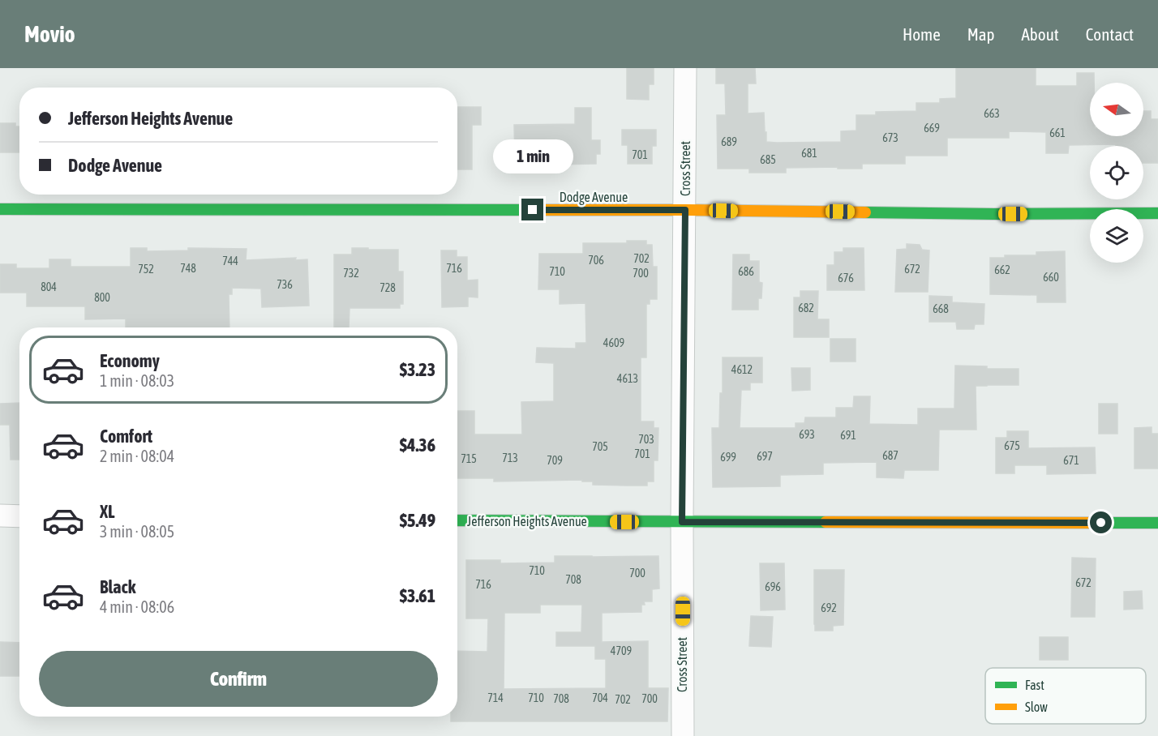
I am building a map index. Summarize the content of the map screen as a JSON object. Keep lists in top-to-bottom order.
{
  "streets": {
    "street": ["Cross Street", "Dodge Avenue", "Jefferson Heights Avenue"]
  },
  "crossings": [
    ["Cross Street", "Dodge Avenue"],
    ["Cross Street", "Jefferson Heights Avenue"]
  ],
  "house_numbers": [
    "663",
    "669",
    "661",
    "673",
    "689",
    "681",
    "701",
    "685",
    "702",
    "706",
    "744",
    "748",
    "716",
    "752",
    "672",
    "662",
    "710",
    "686",
    "732",
    "700",
    "660",
    "676",
    "736",
    "804",
    "728",
    "800",
    "682",
    "668",
    "4609",
    "4612",
    "4613",
    "693",
    "691",
    "703",
    "675",
    "705",
    "701",
    "687",
    "697",
    "699",
    "713",
    "715",
    "709",
    "671",
    "710",
    "700",
    "708",
    "672",
    "716",
    "696",
    "692",
    "4709",
    "714",
    "710",
    "704",
    "708",
    "700",
    "702"
  ],
  "legend": ["Fast", "Slow"],
  "north": "left",
  "page": {
    "header": "Movio",
    "nav": [
      "Home",
      "Map",
      "About",
      "Contact"
    ],
    "banner": ["Jefferson Heights Avenue", "Dodge Avenue"],
    "bubble": "1 min",
    "list": [
      {
        "name": "Economy",
        "note": "1 min · 08:03",
        "value": "$3.23"
      },
      {
        "name": "Comfort",
        "note": "2 min · 08:04",
        "value": "$4.36"
      },
      {
        "name": "XL",
        "note": "3 min · 08:05",
        "value": "$5.49"
      },
      {
        "name": "Black",
        "note": "4 min · 08:06",
        "value": "$3.61"
      }
    ],
    "buttons": "Confirm"
  }
}
